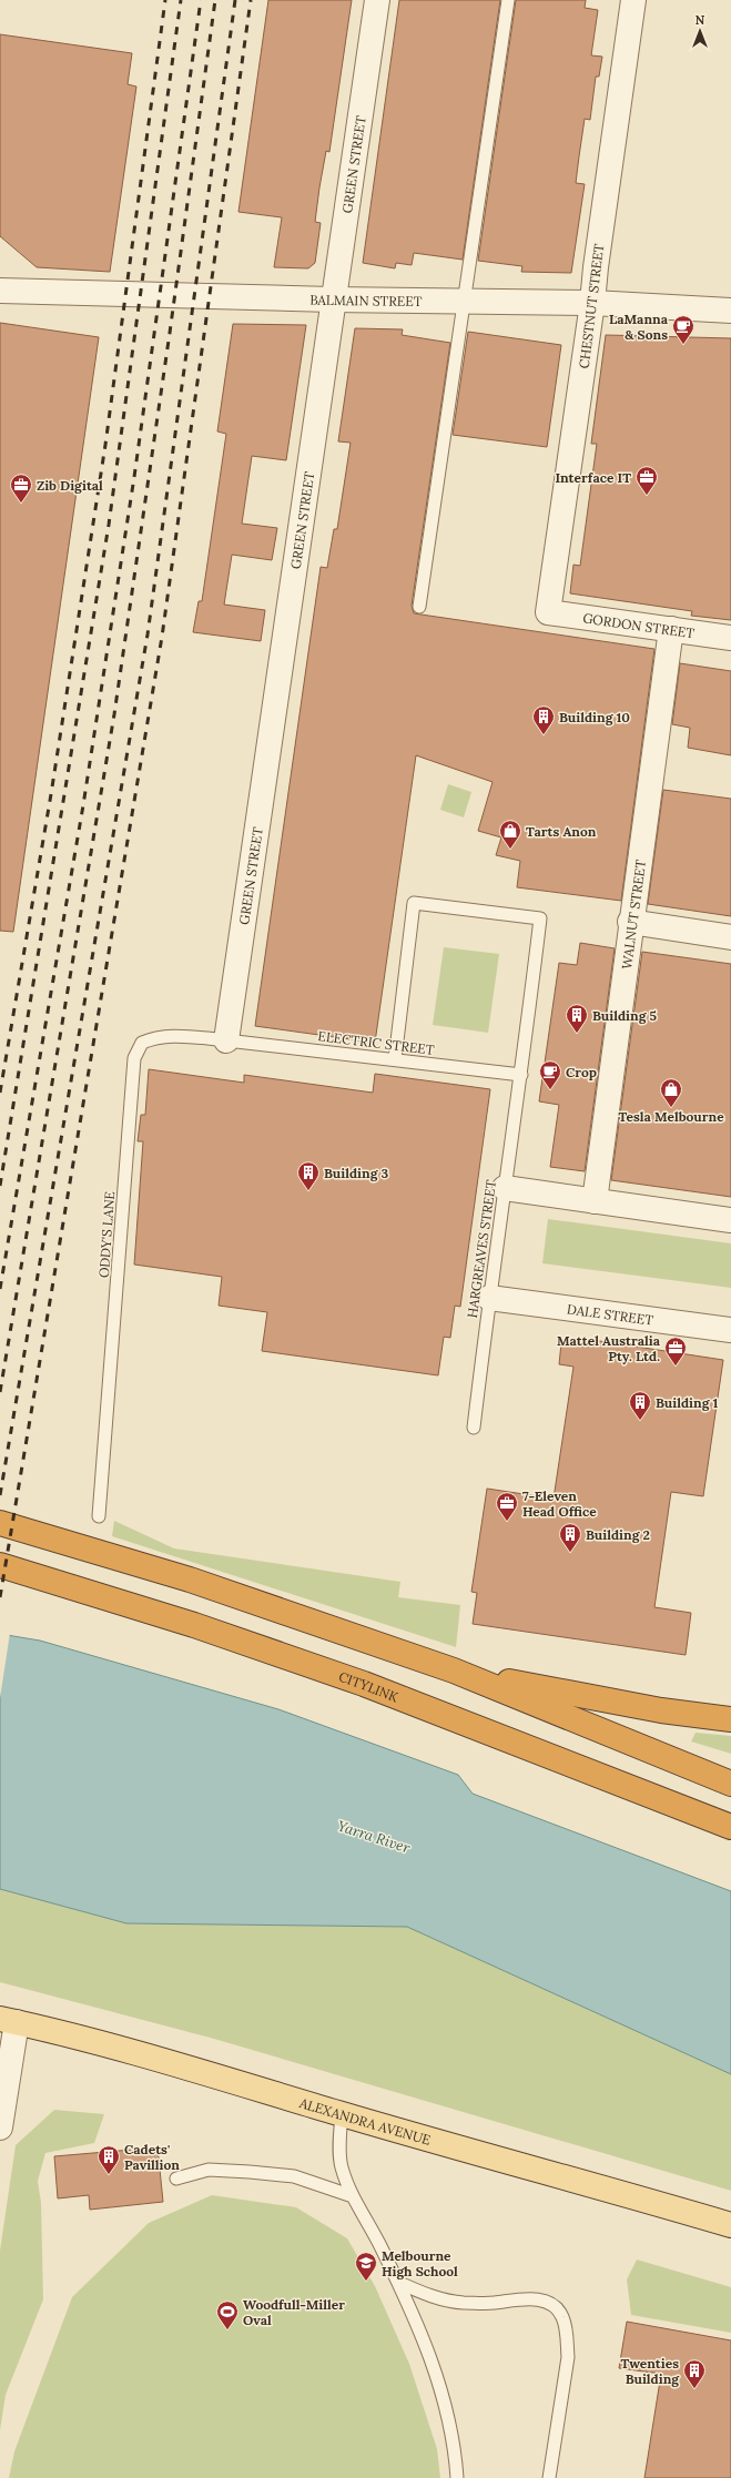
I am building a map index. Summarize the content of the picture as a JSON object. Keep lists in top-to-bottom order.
{
  "streets": {
    "highway": ["CITYLINK"],
    "main road": ["ALEXANDRA AVENUE"],
    "street": [
      "GREEN STREET",
      "BALMAIN STREET",
      "CHESTNUT STREET",
      "GORDON STREET",
      "WALNUT STREET",
      "DALE STREET"
    ],
    "lane": ["ELECTRIC STREET", "ODDY'S LANE", "HARGREAVES STREET"]
  },
  "crossings": [
    ["GREEN STREET", "BALMAIN STREET"],
    ["GREEN STREET", "ELECTRIC STREET"],
    ["GREEN STREET", "ODDY'S LANE"],
    ["BALMAIN STREET", "CHESTNUT STREET"],
    ["CHESTNUT STREET", "GORDON STREET"],
    ["GORDON STREET", "WALNUT STREET"],
    ["ELECTRIC STREET", "ODDY'S LANE"],
    ["ELECTRIC STREET", "HARGREAVES STREET"],
    ["HARGREAVES STREET", "DALE STREET"]
  ],
  "water": ["Yarra River"],
  "places": {
    "cafe": ["LaManna & Sons", "Crop"],
    "office": [
      "Interface IT",
      "Zib Digital",
      "Mattel Australia Pty. Ltd.",
      "7-Eleven Head Office"
    ],
    "building": [
      "Building 10",
      "Building 5",
      "Building 3",
      "Building 1",
      "Building 2",
      "Cadets' Pavillion",
      "Twenties Building"
    ],
    "shop": ["Tarts Anon", "Tesla Melbourne"],
    "school or university": ["Melbourne High School"],
    "sports": ["Woodfull-Miller Oval"]
  },
  "north": "top"
}
